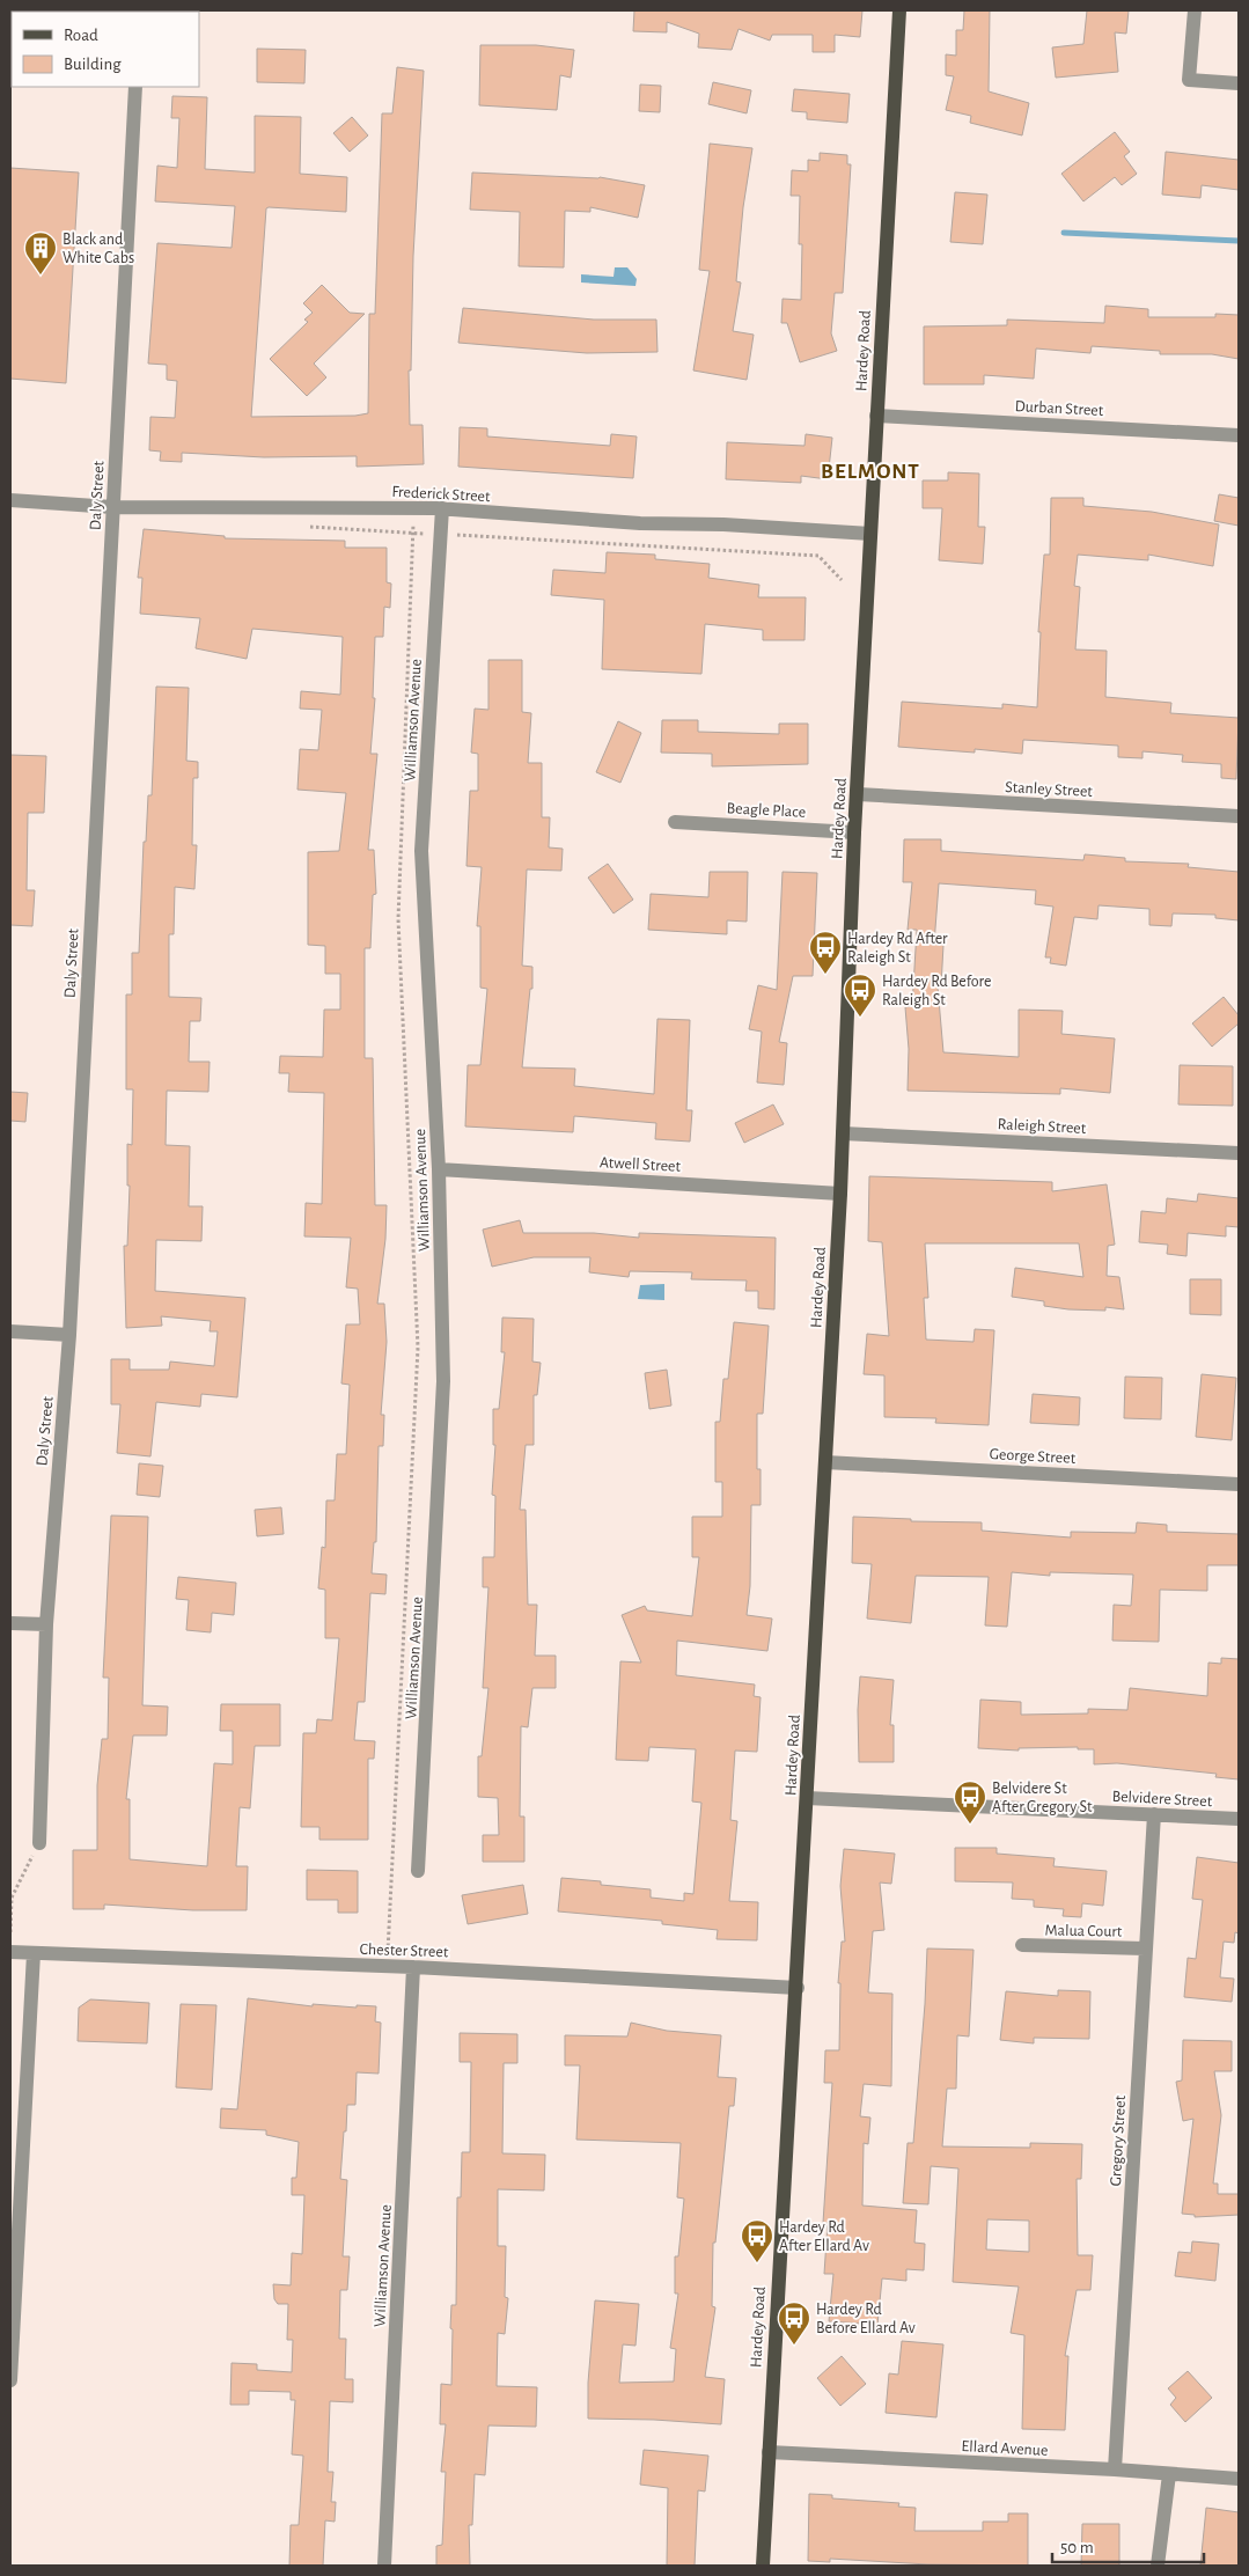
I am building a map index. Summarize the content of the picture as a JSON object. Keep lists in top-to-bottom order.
{
  "streets": {
    "main road": ["Hardey Road"],
    "street": [
      "Durban Street",
      "Frederick Street",
      "Daly Street",
      "Williamson Avenue",
      "Stanley Street",
      "Beagle Place",
      "Raleigh Street",
      "Atwell Street",
      "George Street",
      "Belvidere Street",
      "Malua Court",
      "Chester Street",
      "Gregory Street",
      "Ellard Avenue"
    ]
  },
  "crossings": [
    ["Hardey Road", "Durban Street"],
    ["Hardey Road", "Frederick Street"],
    ["Hardey Road", "Stanley Street"],
    ["Hardey Road", "Beagle Place"],
    ["Hardey Road", "Raleigh Street"],
    ["Hardey Road", "Atwell Street"],
    ["Hardey Road", "George Street"],
    ["Hardey Road", "Belvidere Street"],
    ["Hardey Road", "Chester Street"],
    ["Hardey Road", "Ellard Avenue"],
    ["Frederick Street", "Daly Street"],
    ["Frederick Street", "Williamson Avenue"],
    ["Williamson Avenue", "Atwell Street"],
    ["Williamson Avenue", "Chester Street"],
    ["Belvidere Street", "Gregory Street"],
    ["Malua Court", "Gregory Street"],
    ["Gregory Street", "Ellard Avenue"]
  ],
  "districts": ["BELMONT"],
  "places": {
    "building": ["Black and White Cabs"],
    "bus stop": [
      "Hardey Rd After Raleigh St",
      "Hardey Rd Before Raleigh St",
      "Belvidere St After Gregory St",
      "Hardey Rd After Ellard Av",
      "Hardey Rd Before Ellard Av"
    ]
  },
  "legend": ["Road", "Building"],
  "scale_bar": "50 m"
}
